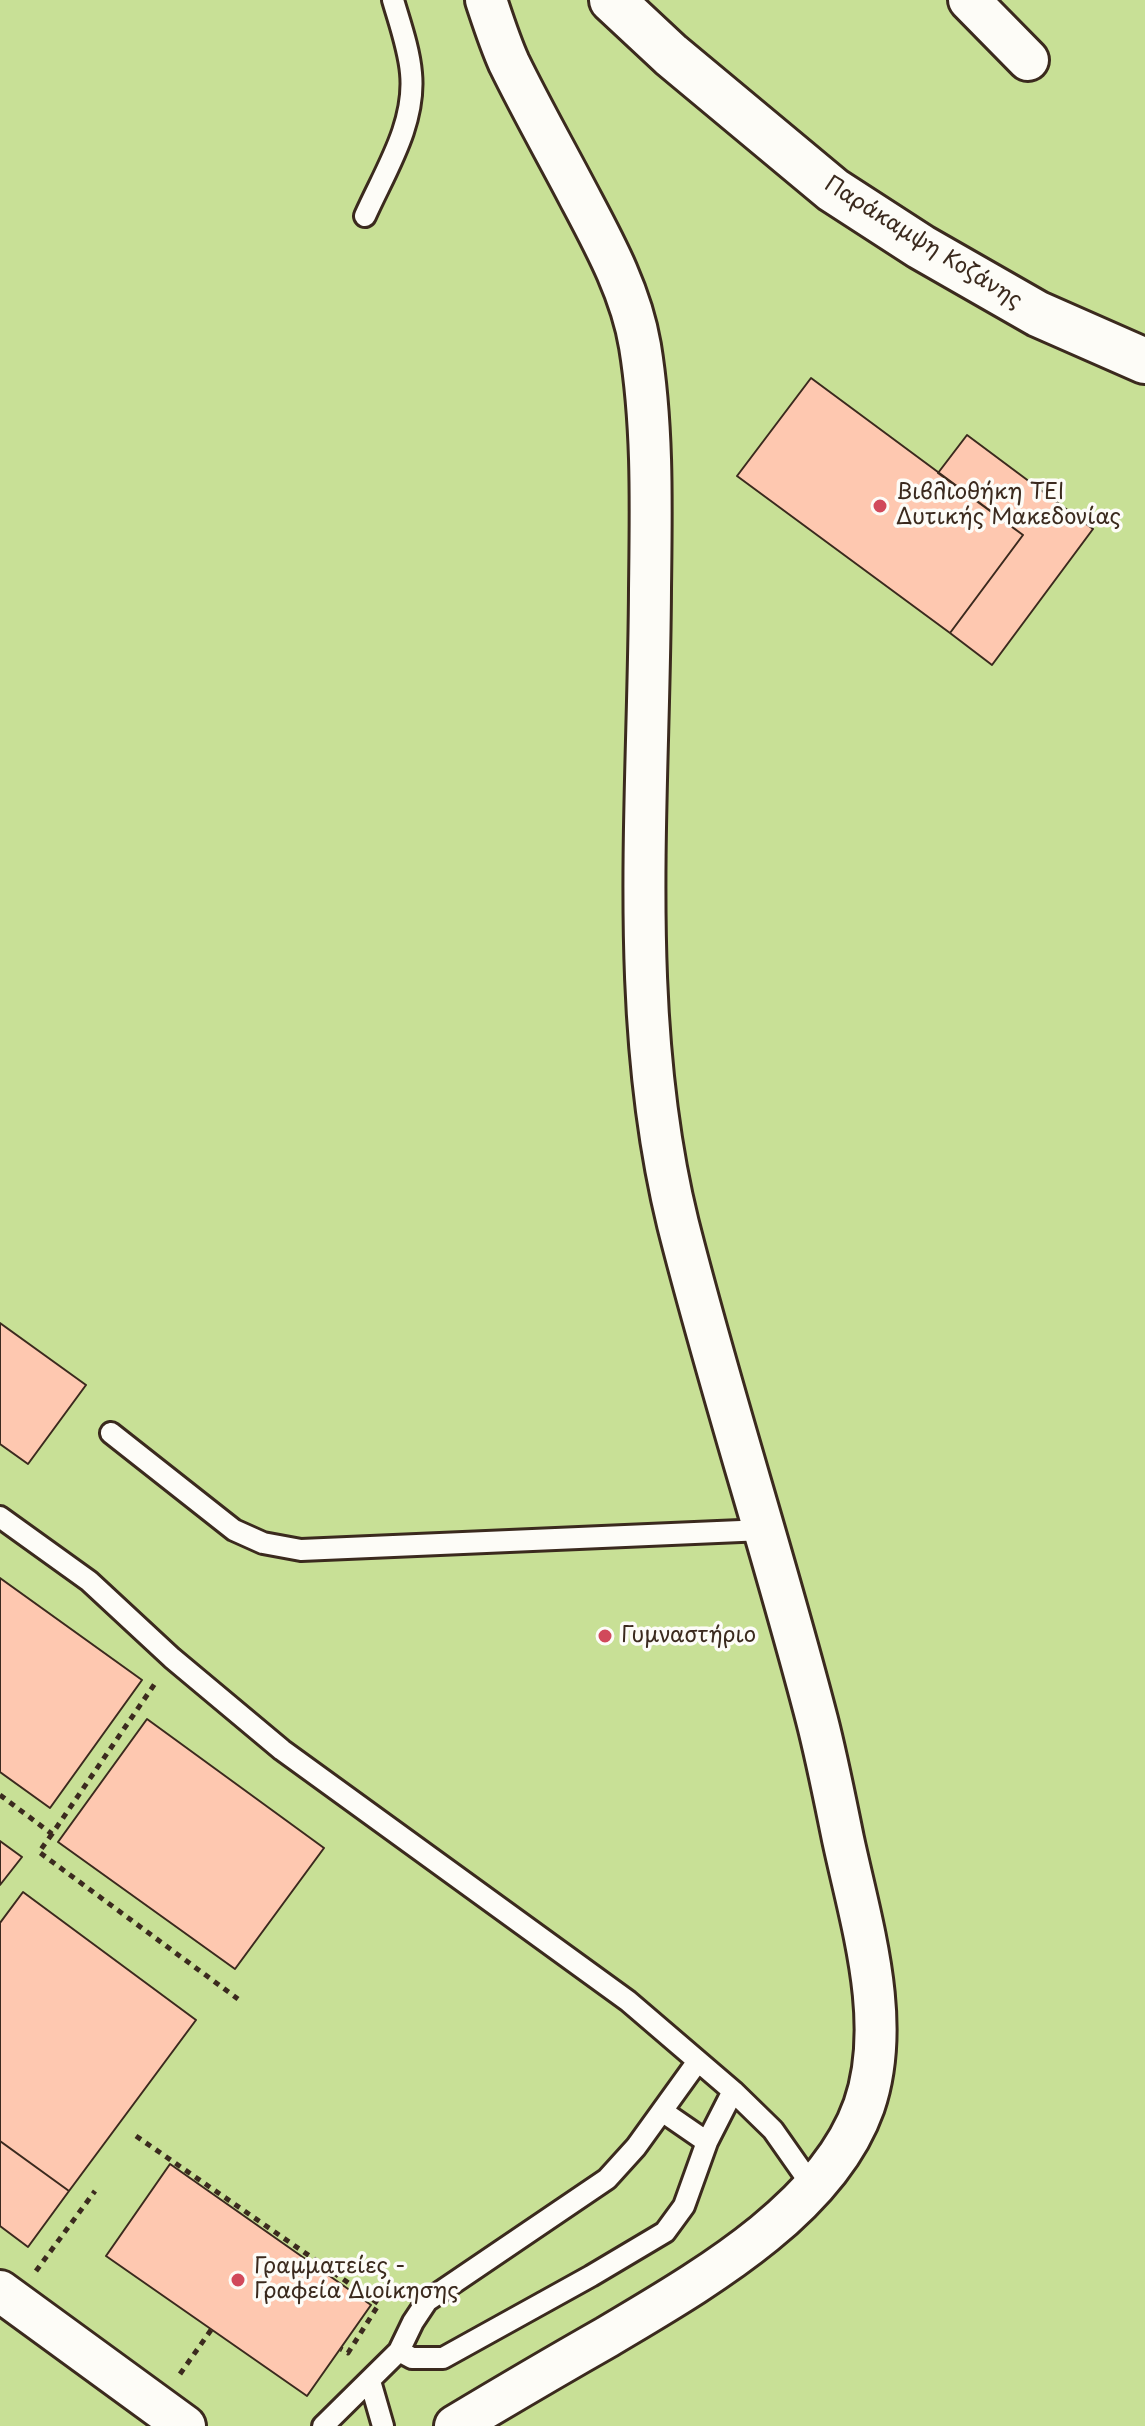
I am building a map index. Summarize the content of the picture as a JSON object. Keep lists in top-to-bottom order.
{
  "streets": {
    "main road": ["Παράκαμψη Κοζάνης"]
  },
  "places": ["Βιβλιοθήκη ΤΕΙ Δυτικής Μακεδονίας", "Γυμναστήριο", "Γραμματείες - Γραφεία Διοίκησης"]
}
